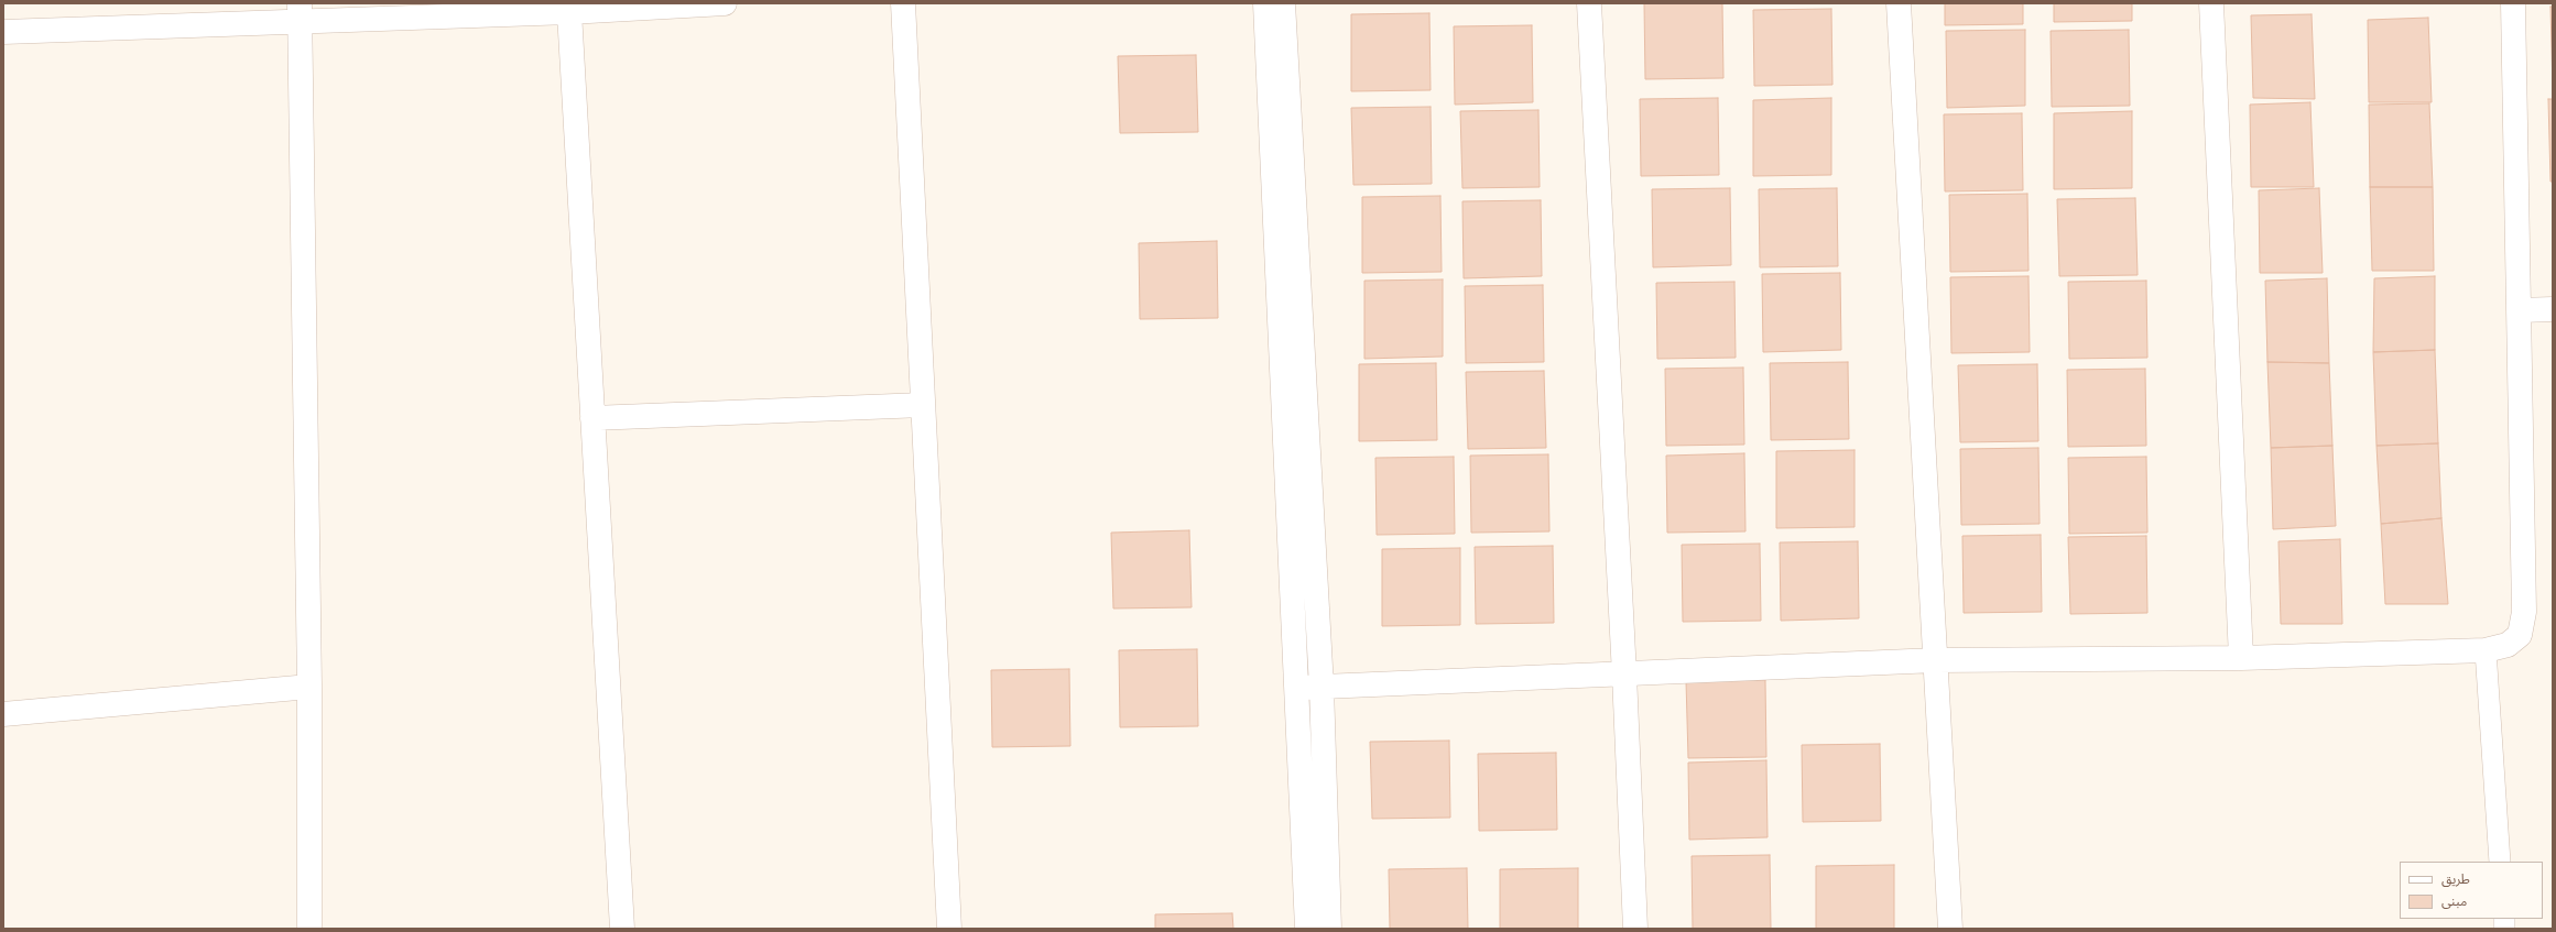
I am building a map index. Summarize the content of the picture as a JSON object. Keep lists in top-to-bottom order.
{
  "legend": ["طريق", "مبنى"]
}
